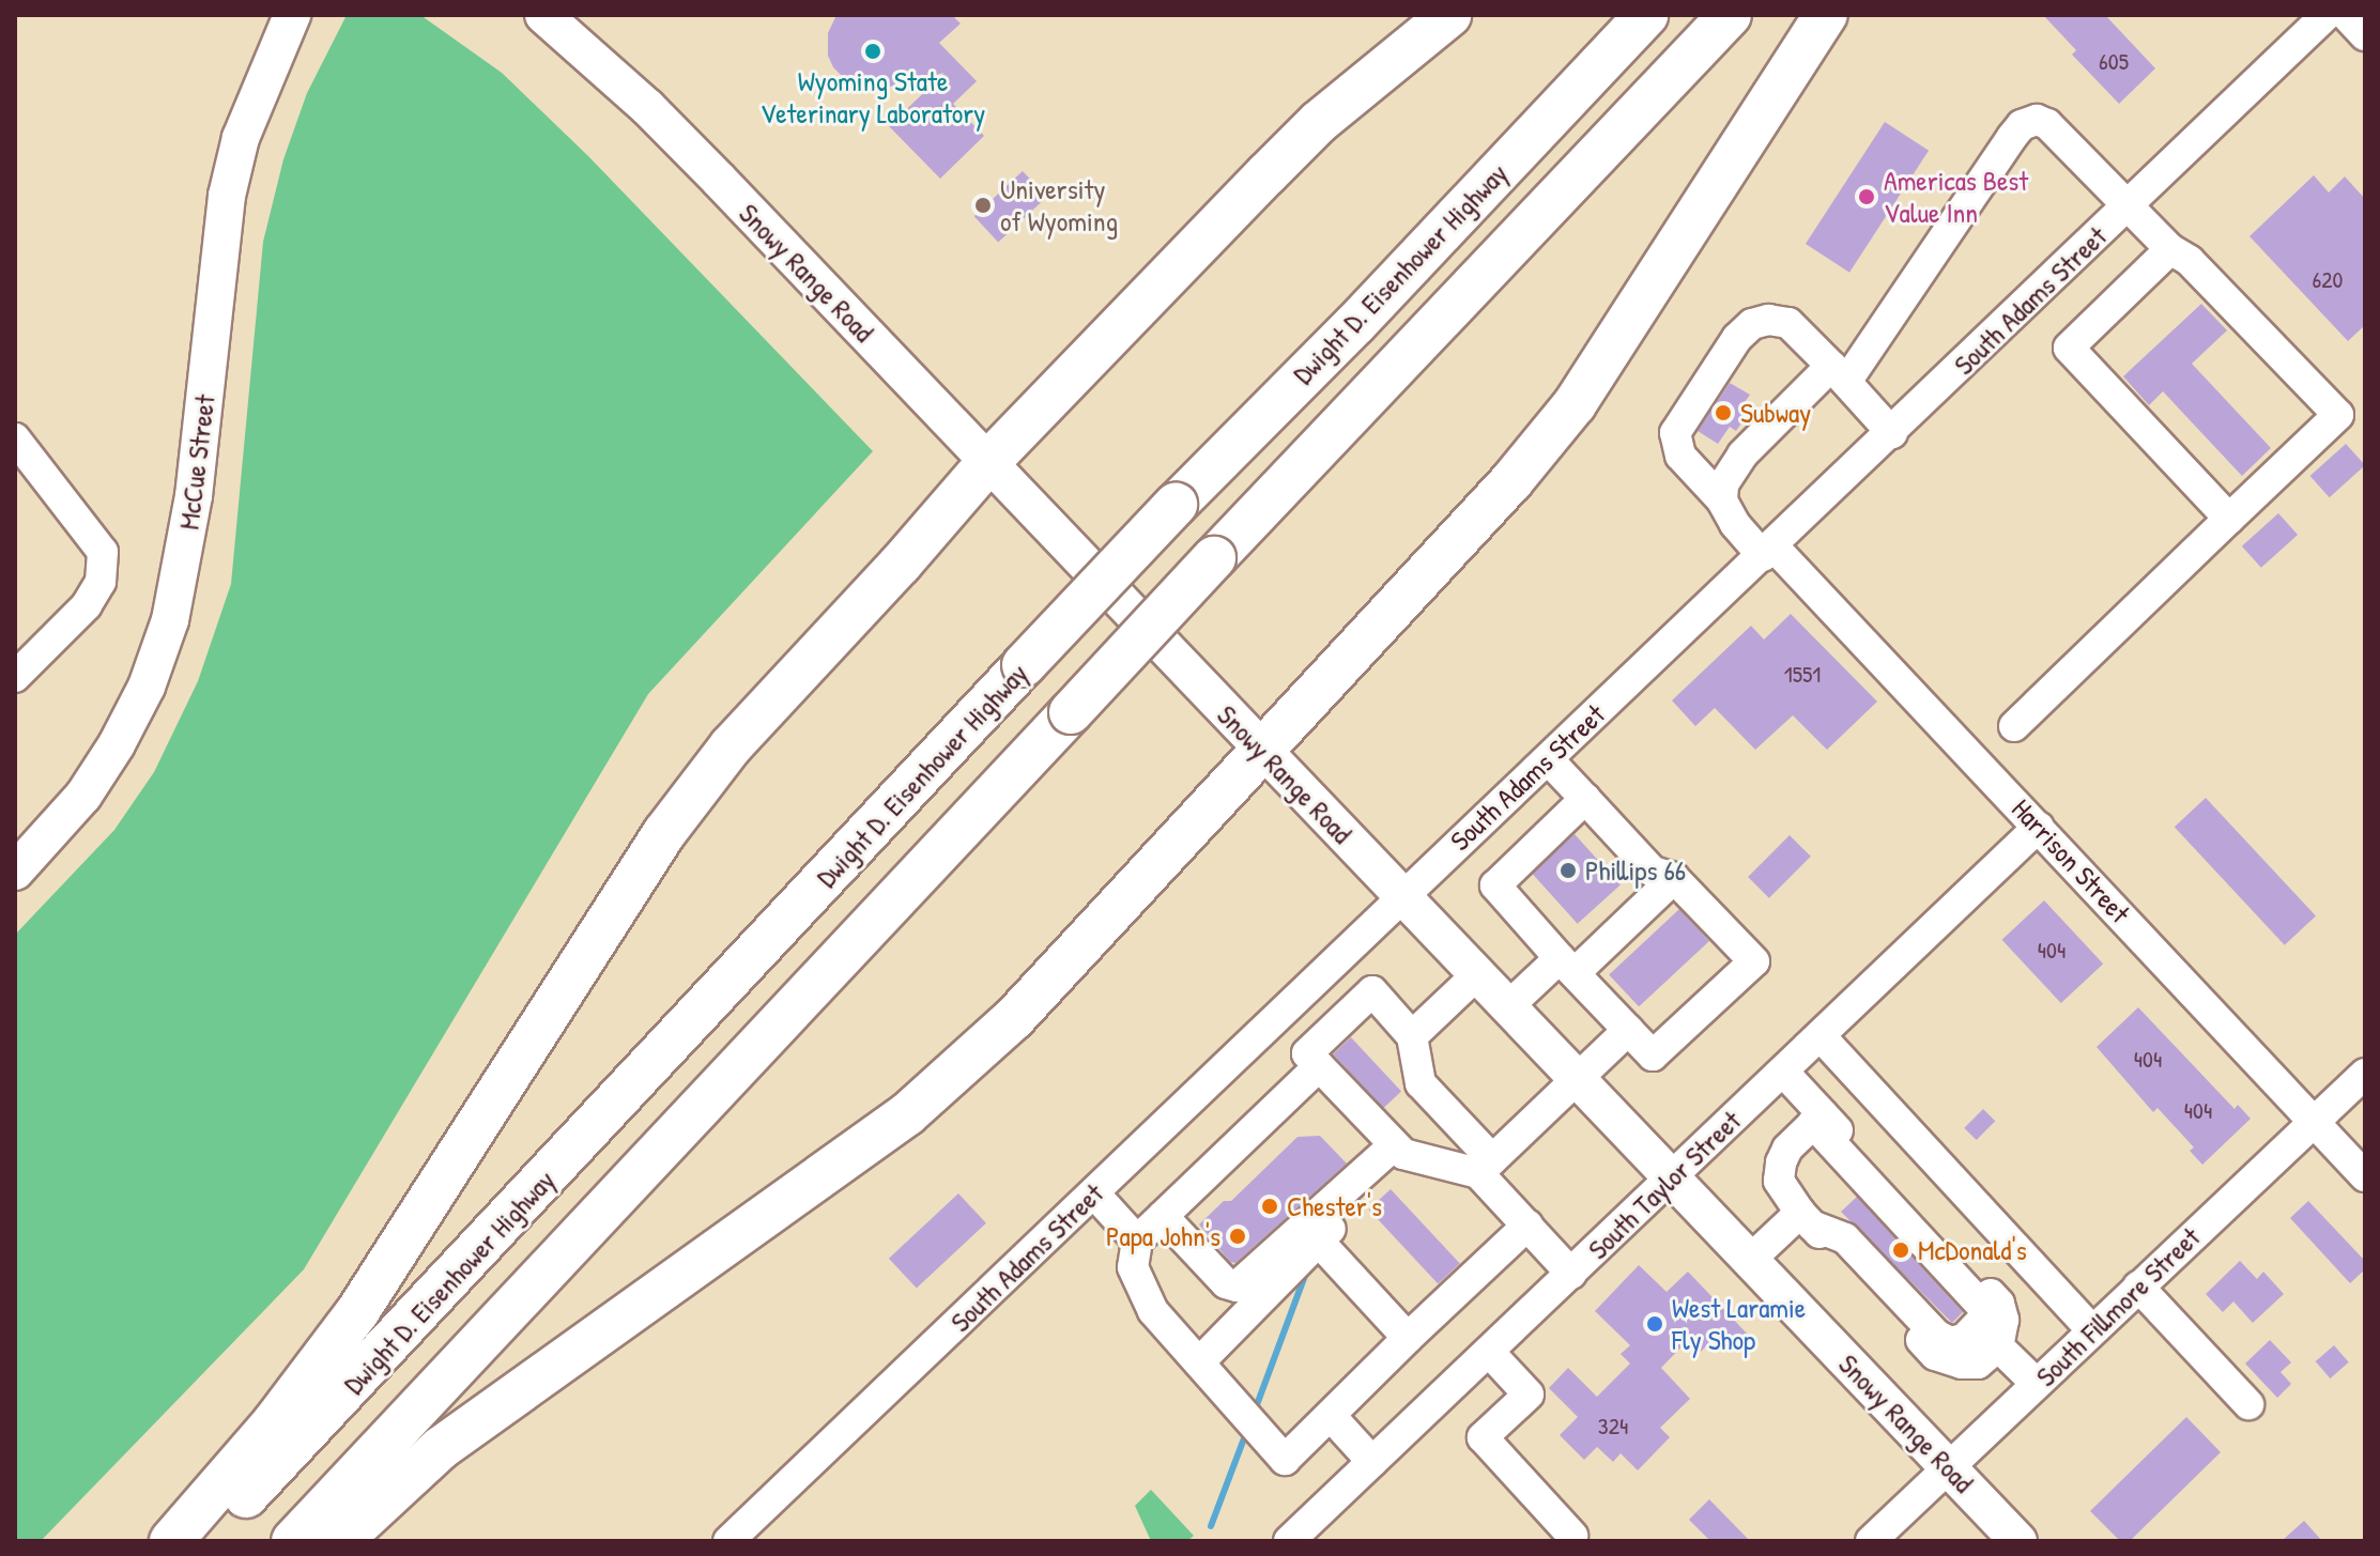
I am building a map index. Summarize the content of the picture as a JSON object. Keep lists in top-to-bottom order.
{
  "streets": {
    "highway": ["Dwight D. Eisenhower Highway"],
    "main road": ["Snowy Range Road", "McCue Street"],
    "street": [
      "South Adams Street",
      "Harrison Street",
      "South Taylor Street",
      "South Fillmore Street"
    ]
  },
  "crossings": [
    ["Snowy Range Road", "South Adams Street"],
    ["Snowy Range Road", "South Taylor Street"],
    ["Snowy Range Road", "South Fillmore Street"],
    ["South Adams Street", "Harrison Street"],
    ["Harrison Street", "South Taylor Street"],
    ["Harrison Street", "South Fillmore Street"]
  ],
  "places": [
    "Wyoming State Veterinary Laboratory",
    "Americas Best Value Inn",
    "University of Wyoming",
    "Subway",
    "Phillips 66",
    "Chester's",
    "Papa John's",
    "McDonald's",
    "West Laramie Fly Shop"
  ],
  "house_numbers": [
    "605",
    "620",
    "1551",
    "404",
    "404",
    "404",
    "324"
  ]
}
